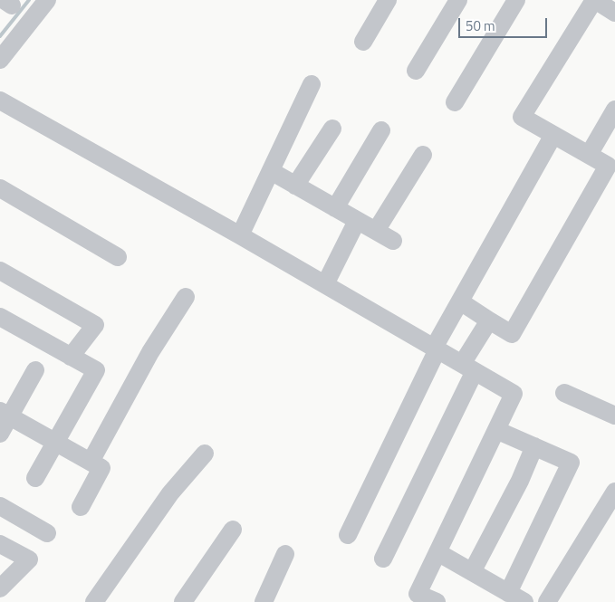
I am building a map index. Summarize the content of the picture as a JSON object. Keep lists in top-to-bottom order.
{
  "scale_bar": "50 m"
}
